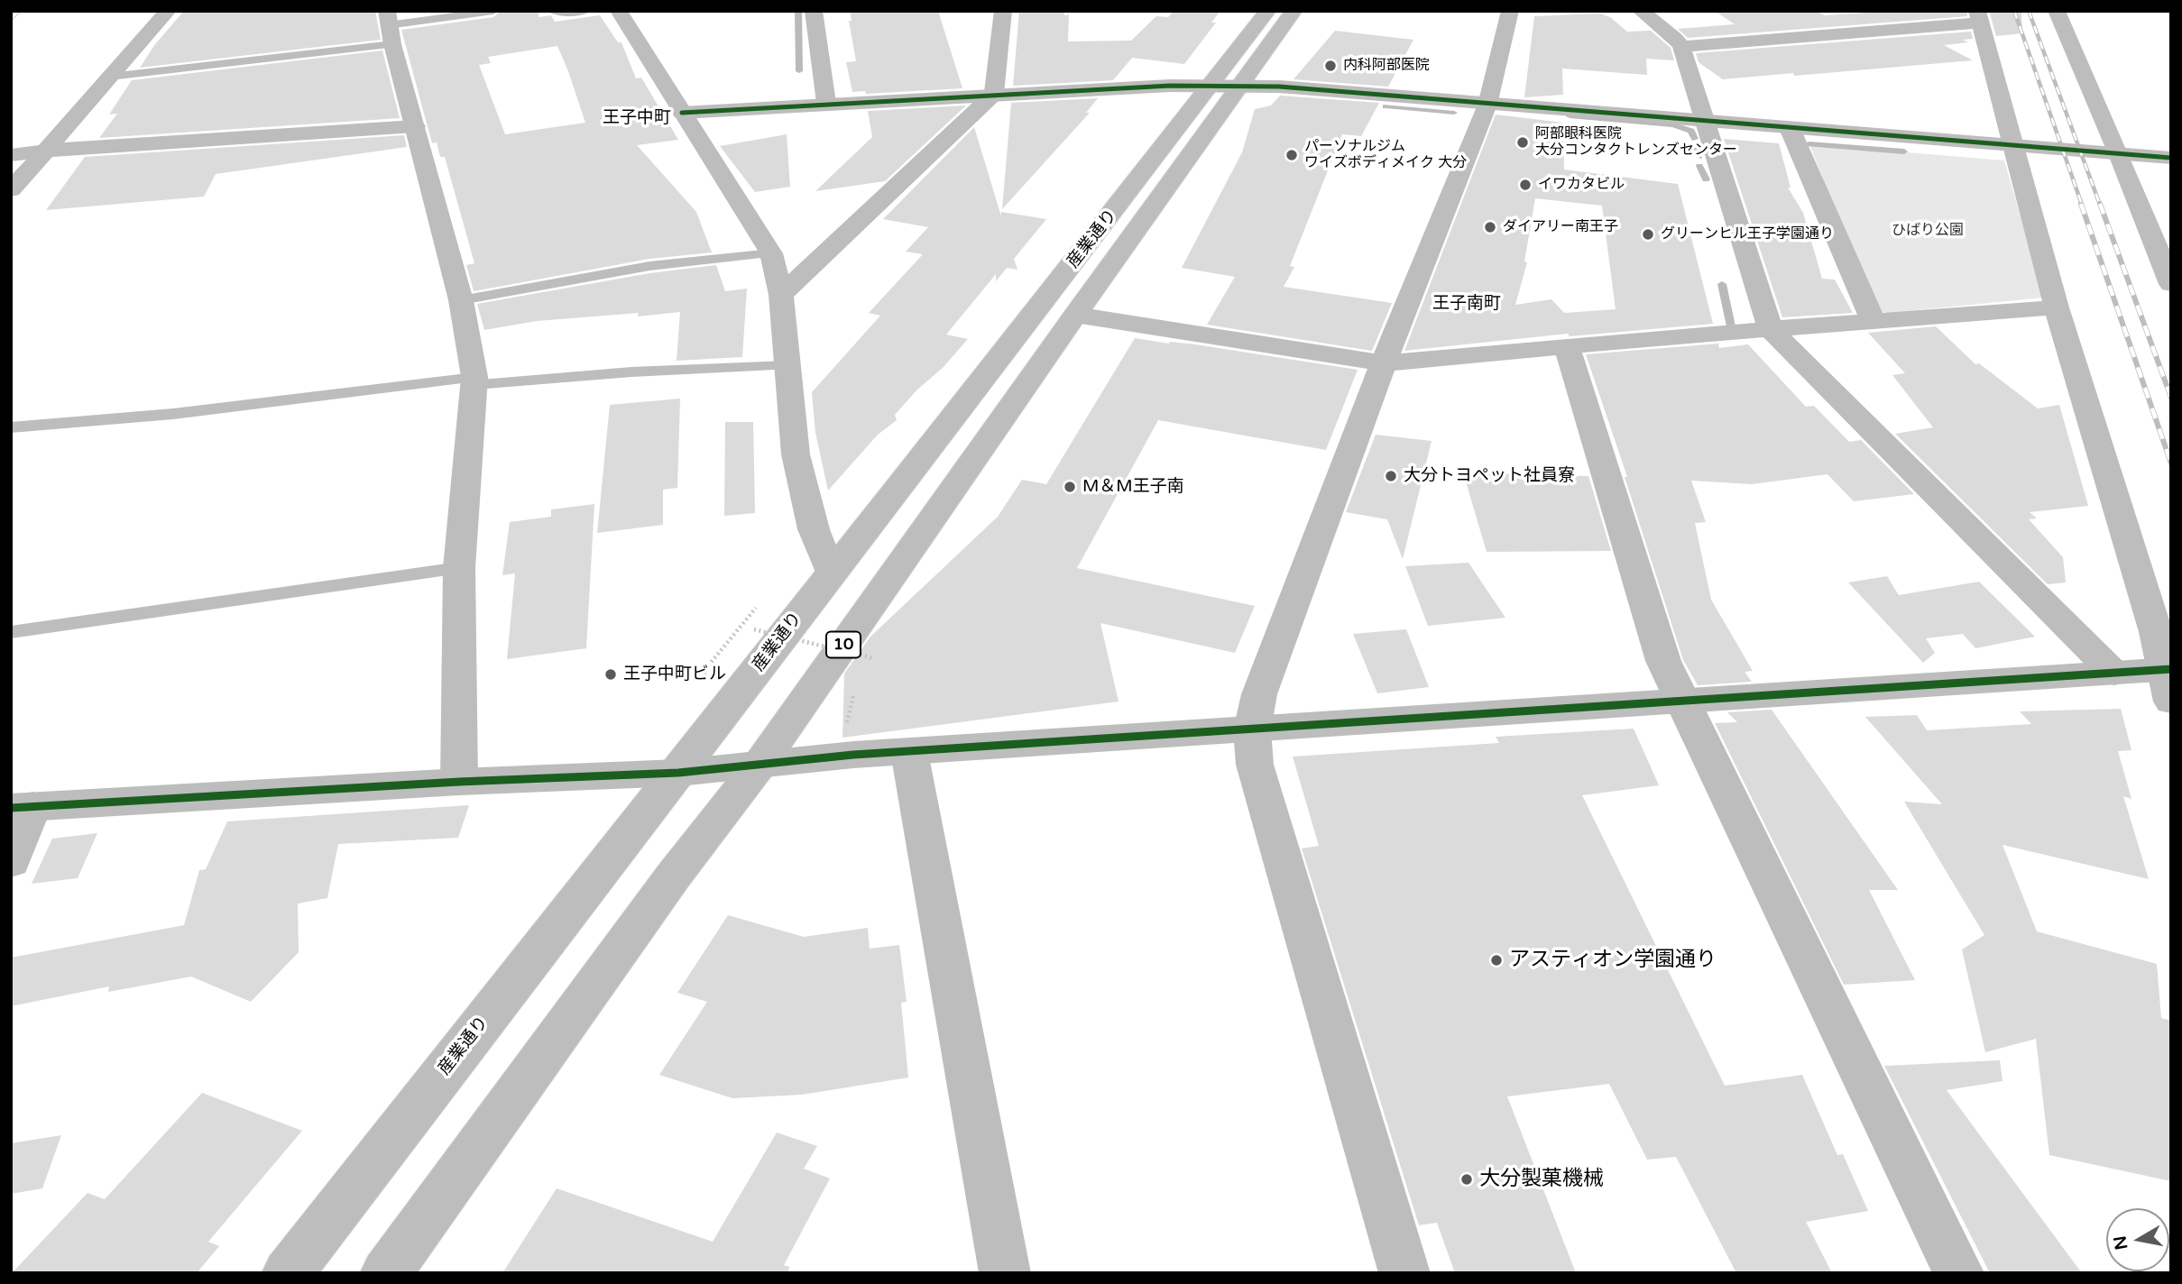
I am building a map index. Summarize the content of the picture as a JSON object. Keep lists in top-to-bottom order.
{
  "streets": {
    "main road": ["産業通り", "10"]
  },
  "districts": ["王子中町", "王子南町"],
  "parks": ["ひばり公園"],
  "places": [
    "内科阿部医院",
    "阿部眼科医院 大分コンタクトレンズセンター",
    "パーソナルジム ワイズボディメイク 大分",
    "イワカタビル",
    "ダイアリー南王子",
    "グリーンヒル王子学園通り",
    "大分トヨペット社員寮",
    "M＆M王子南",
    "王子中町ビル",
    "アスティオン学園通り",
    "大分製菓機械"
  ],
  "north": "left"
}
